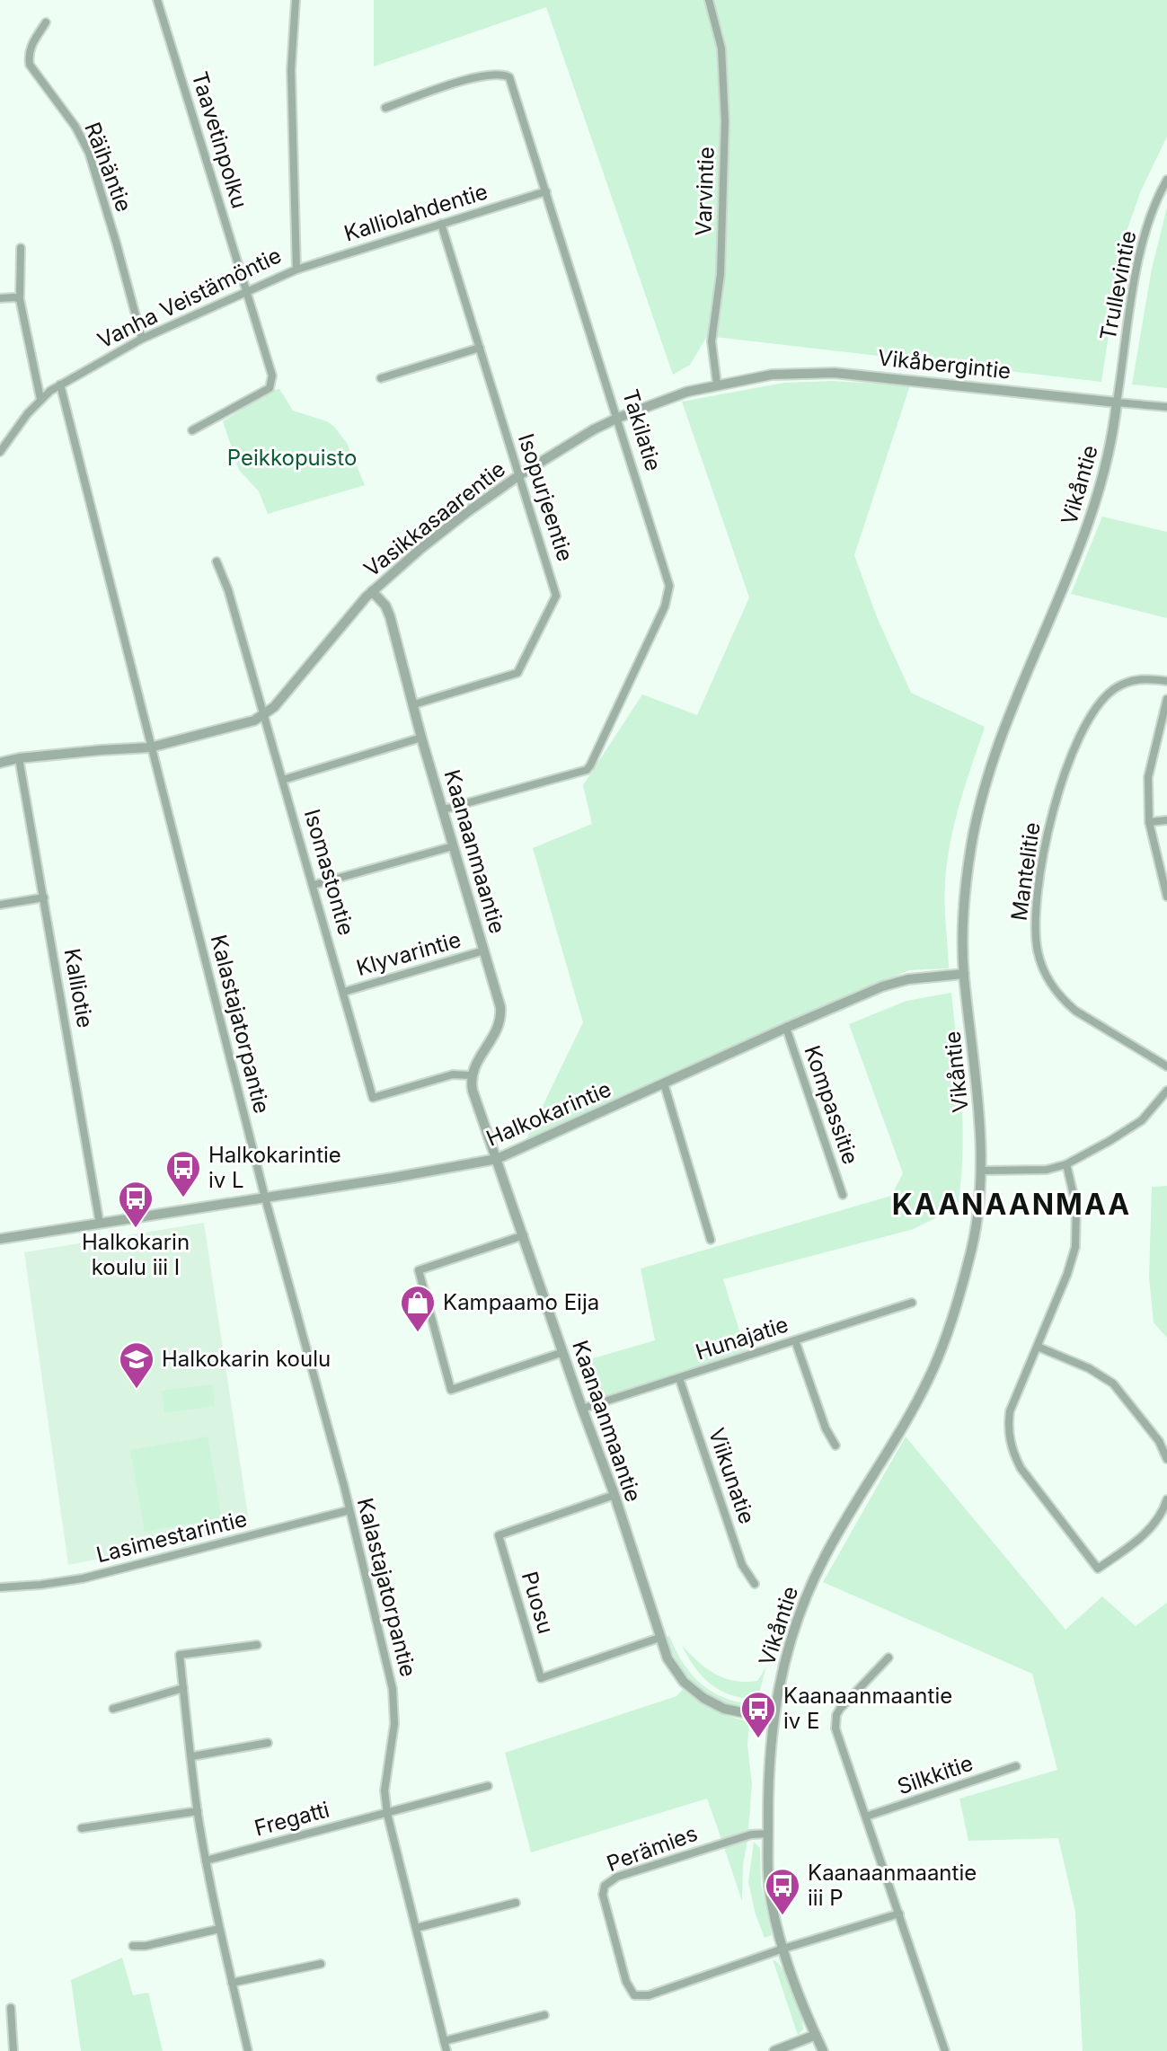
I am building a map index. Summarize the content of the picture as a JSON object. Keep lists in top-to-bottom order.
{
  "streets": {
    "street": [
      "Taavetinpolku",
      "Räihäntie",
      "Varvintie",
      "Kalliolahdentie",
      "Trullevintie",
      "Vanha Veistämöntie",
      "Vikåbergintie",
      "Takilatie",
      "Vikåntie",
      "Isopurjeentie",
      "Vasikkasaarentie",
      "Kaanaanmaantie",
      "Mantelitie",
      "Isomastontie",
      "Klyvarintie",
      "Kalliotie",
      "Kalastajatorpantie",
      "Kompassitie",
      "Halkokarintie",
      "Hunajatie",
      "Viikunatie",
      "Lasimestarintie",
      "Puosu",
      "Silkkitie",
      "Fregatti",
      "Perämies"
    ]
  },
  "crossings": [
    ["Taavetinpolku", "Vanha Veistämöntie"],
    ["Räihäntie", "Vanha Veistämöntie"],
    ["Varvintie", "Vikåbergintie"],
    ["Varvintie", "Vasikkasaarentie"],
    ["Kalliolahdentie", "Vanha Veistämöntie"],
    ["Kalliolahdentie", "Takilatie"],
    ["Kalliolahdentie", "Isopurjeentie"],
    ["Trullevintie", "Vikåbergintie"],
    ["Trullevintie", "Vikåntie"],
    ["Vanha Veistämöntie", "Kalastajatorpantie"],
    ["Vikåbergintie", "Vikåntie"],
    ["Vikåbergintie", "Vasikkasaarentie"],
    ["Takilatie", "Vasikkasaarentie"],
    ["Takilatie", "Kaanaanmaantie"],
    ["Vikåntie", "Kaanaanmaantie"],
    ["Vikåntie", "Halkokarintie"],
    ["Isopurjeentie", "Vasikkasaarentie"],
    ["Isopurjeentie", "Kaanaanmaantie"],
    ["Vasikkasaarentie", "Kaanaanmaantie"],
    ["Vasikkasaarentie", "Isomastontie"],
    ["Vasikkasaarentie", "Kalliotie"],
    ["Vasikkasaarentie", "Kalastajatorpantie"],
    ["Kaanaanmaantie", "Isomastontie"],
    ["Kaanaanmaantie", "Klyvarintie"],
    ["Kaanaanmaantie", "Halkokarintie"],
    ["Kaanaanmaantie", "Hunajatie"],
    ["Kaanaanmaantie", "Puosu"],
    ["Isomastontie", "Klyvarintie"],
    ["Kalliotie", "Halkokarintie"],
    ["Kalastajatorpantie", "Halkokarintie"],
    ["Kalastajatorpantie", "Lasimestarintie"],
    ["Kalastajatorpantie", "Fregatti"],
    ["Kompassitie", "Halkokarintie"],
    ["Hunajatie", "Viikunatie"]
  ],
  "districts": ["KAANAANMAA"],
  "parks": ["Peikkopuisto"],
  "places": {
    "bus stop": [
      "Halkokarintie iv L",
      "Halkokarin koulu iii I",
      "Kaanaanmaantie iv E",
      "Kaanaanmaantie iii P"
    ],
    "shop": ["Kampaamo Eija"],
    "school or university": ["Halkokarin koulu"]
  }
}
